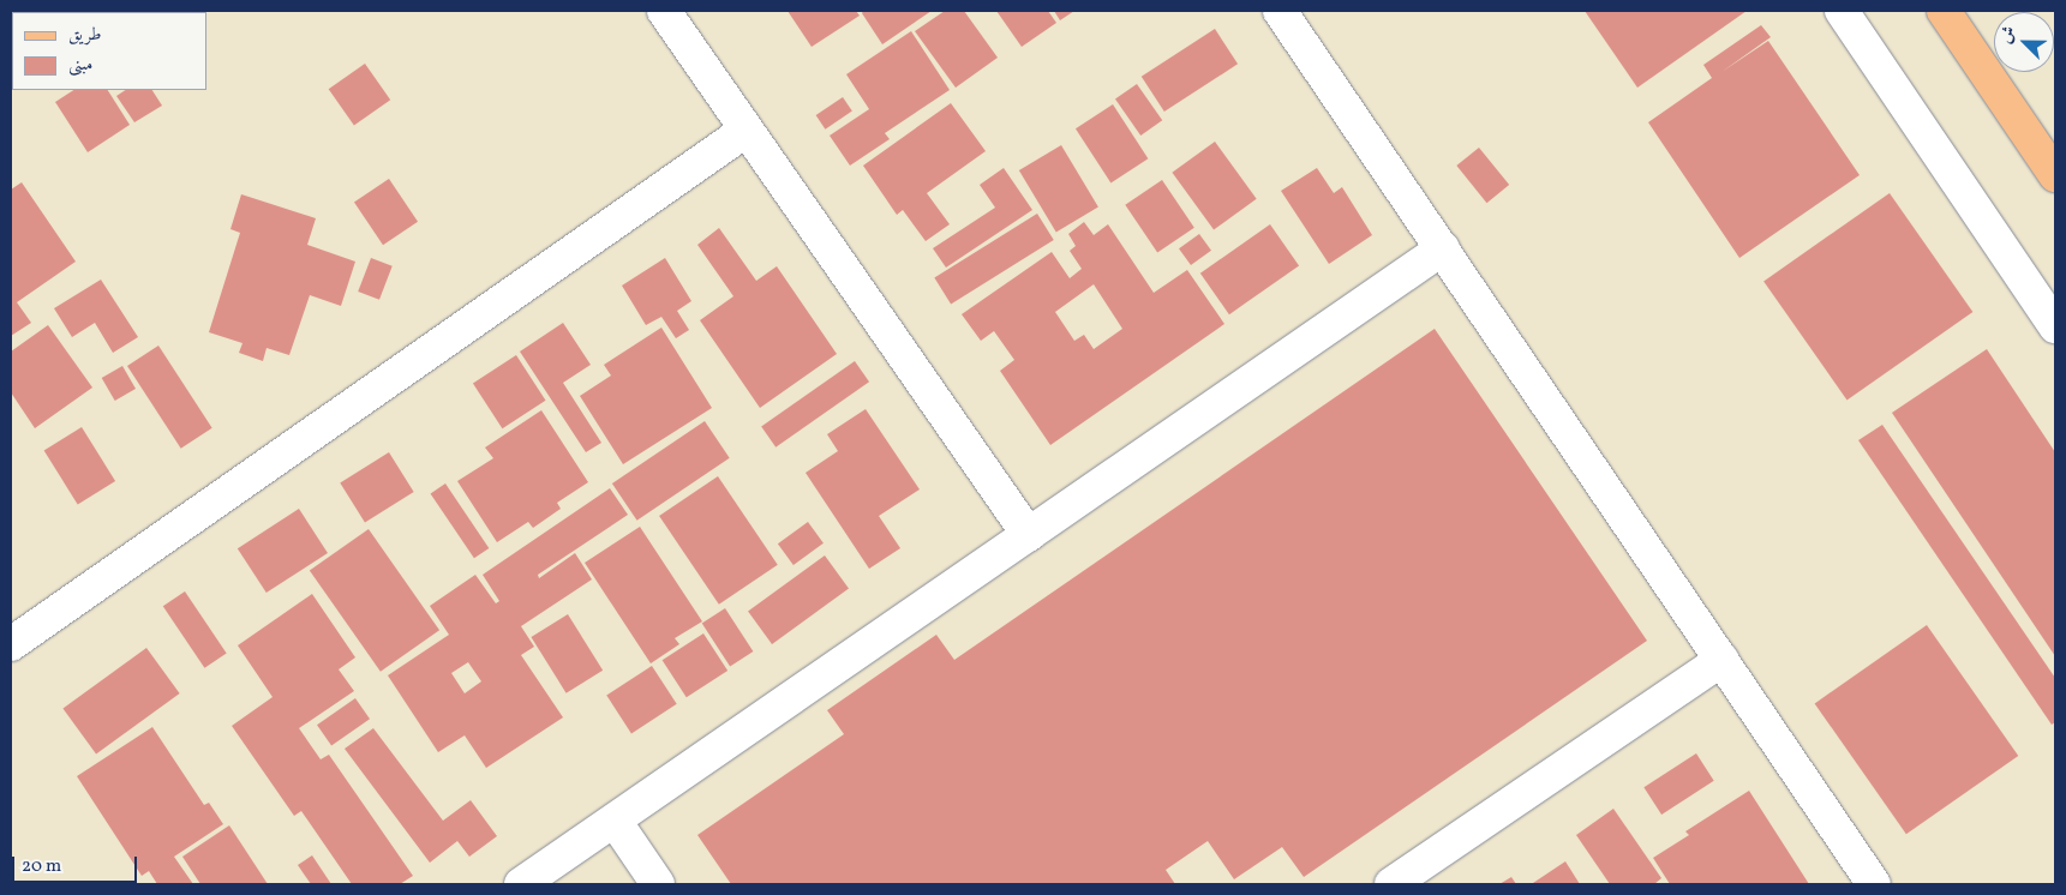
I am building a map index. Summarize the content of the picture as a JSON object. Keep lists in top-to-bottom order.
{
  "legend": ["طريق", "مبنى"],
  "scale_bar": "20 m",
  "north": "top left"
}
